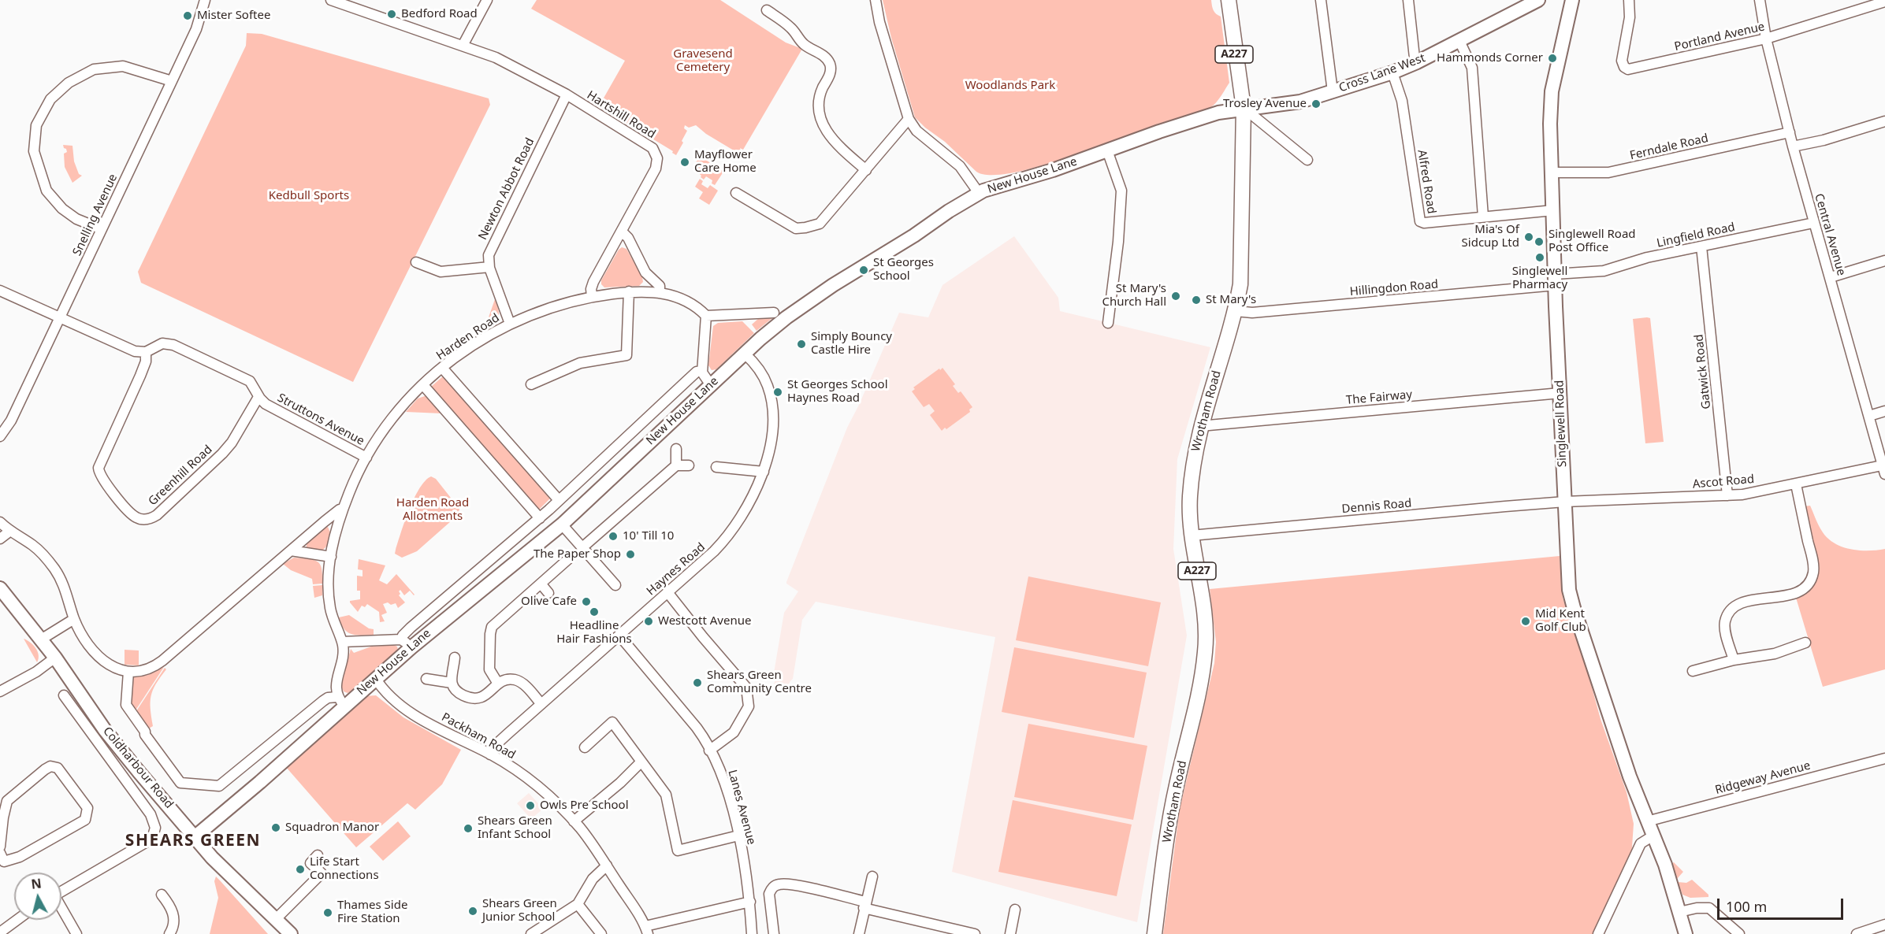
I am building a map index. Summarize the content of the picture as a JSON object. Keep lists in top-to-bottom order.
{
  "streets": {
    "main road": ["A227", "Wrotham Road"],
    "street": [
      "Portland Avenue",
      "Cross Lane West",
      "Hartshill Road",
      "Ferndale Road",
      "New House Lane",
      "Alfred Road",
      "Newton Abbot Road",
      "Snelling Avenue",
      "Central Avenue",
      "Lingfield Road",
      "Hillingdon Road",
      "Harden Road",
      "Gatwick Road",
      "The Fairway",
      "Struttons Avenue",
      "Singlewell Road",
      "Greenhill Road",
      "Ascot Road",
      "Dennis Road",
      "Haynes Road",
      "Packham Road",
      "Coldharbour Road",
      "Ridgeway Avenue",
      "Lanes Avenue"
    ]
  },
  "crossings": [
    ["Portland Avenue", "Central Avenue"],
    ["Cross Lane West", "New House Lane"],
    ["Cross Lane West", "Alfred Road"],
    ["Cross Lane West", "Wrotham Road"],
    ["Hartshill Road", "Newton Abbot Road"],
    ["Hartshill Road", "Harden Road"],
    ["Ferndale Road", "Central Avenue"],
    ["Ferndale Road", "Singlewell Road"],
    ["New House Lane", "Harden Road"],
    ["New House Lane", "Wrotham Road"],
    ["New House Lane", "Haynes Road"],
    ["New House Lane", "Packham Road"],
    ["New House Lane", "Coldharbour Road"],
    ["Alfred Road", "Singlewell Road"],
    ["Central Avenue", "Lingfield Road"],
    ["Central Avenue", "Ascot Road"],
    ["Lingfield Road", "Hillingdon Road"],
    ["Lingfield Road", "Gatwick Road"],
    ["Lingfield Road", "Singlewell Road"],
    ["Hillingdon Road", "Wrotham Road"],
    ["Hillingdon Road", "Singlewell Road"],
    ["Harden Road", "Struttons Avenue"],
    ["Gatwick Road", "Ascot Road"],
    ["The Fairway", "Wrotham Road"],
    ["The Fairway", "Singlewell Road"],
    ["Wrotham Road", "Dennis Road"],
    ["Struttons Avenue", "Greenhill Road"],
    ["Singlewell Road", "Ascot Road"],
    ["Singlewell Road", "Dennis Road"],
    ["Singlewell Road", "Ridgeway Avenue"],
    ["Ascot Road", "Dennis Road"],
    ["Haynes Road", "Packham Road"],
    ["Haynes Road", "Lanes Avenue"]
  ],
  "districts": ["SHEARS GREEN"],
  "parks": [
    "Gravesend Cemetery",
    "Woodlands Park",
    "Kedbull Sports",
    "Harden Road Allotments"
  ],
  "places": [
    "Bedford Road",
    "Mister Softee",
    "Hammonds Corner",
    "Trosley Avenue",
    "Mayflower Care Home",
    "Mia's Of Sidcup Ltd",
    "Singlewell Road Post Office",
    "Singlewell Pharmacy",
    "St Georges School",
    "St Mary's Church Hall",
    "St Mary's",
    "Simply Bouncy Castle Hire",
    "St Georges School Haynes Road",
    "10' Till 10",
    "The Paper Shop",
    "Olive Cafe",
    "Headline Hair Fashions",
    "Westcott Avenue",
    "Mid Kent Golf Club",
    "Shears Green Community Centre",
    "Owls Pre School",
    "Squadron Manor",
    "Shears Green Infant School",
    "Life Start Connections",
    "Shears Green Junior School",
    "Thames Side Fire Station"
  ],
  "scale_bar": "100 m",
  "north": "top"
}
